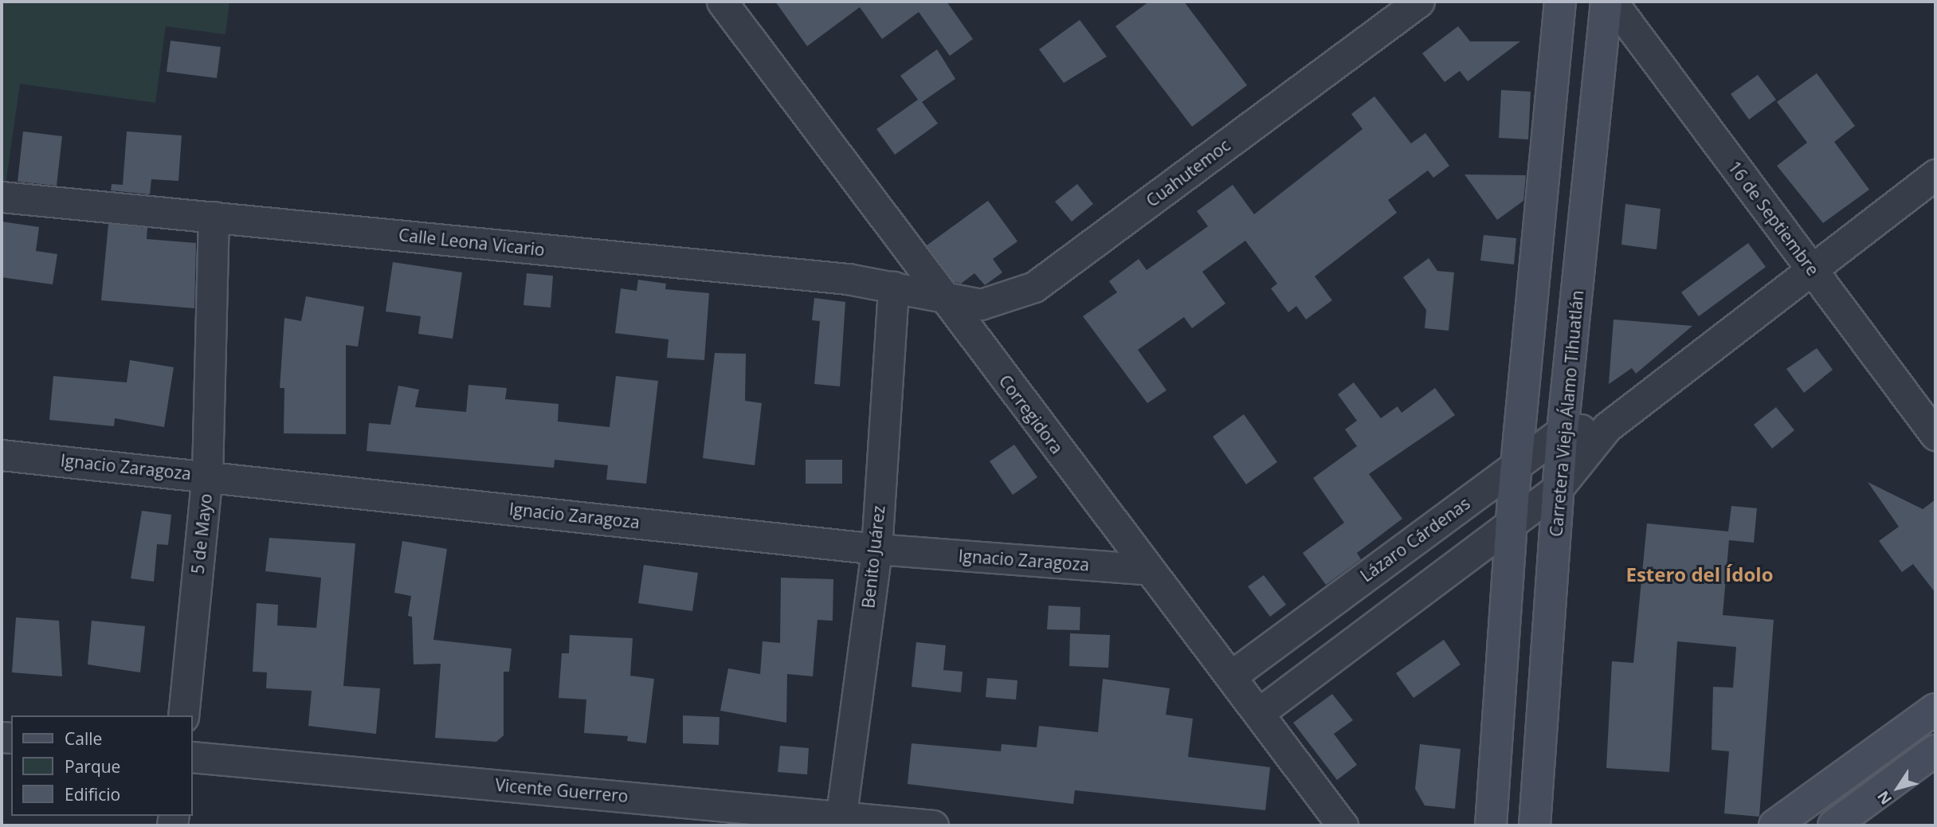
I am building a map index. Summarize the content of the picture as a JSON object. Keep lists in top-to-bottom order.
{
  "streets": {
    "main road": ["Carretera Vieja Álamo Tihuatlán"],
    "street": [
      "Cuahutemoc",
      "16 de Septiembre",
      "Calle Leona Vicario",
      "Corregidora",
      "Ignacio Zaragoza",
      "5 de Mayo",
      "Lázaro Cárdenas",
      "Benito Juárez",
      "Vicente Guerrero"
    ]
  },
  "crossings": [
    ["Cuahutemoc", "Calle Leona Vicario"],
    ["Cuahutemoc", "Corregidora"],
    ["Calle Leona Vicario", "Corregidora"],
    ["Calle Leona Vicario", "5 de Mayo"],
    ["Calle Leona Vicario", "Benito Juárez"],
    ["Carretera Vieja Álamo Tihuatlán", "Lázaro Cárdenas"],
    ["Corregidora", "Ignacio Zaragoza"],
    ["Corregidora", "Lázaro Cárdenas"],
    ["Ignacio Zaragoza", "5 de Mayo"],
    ["Ignacio Zaragoza", "Benito Juárez"],
    ["Benito Juárez", "Vicente Guerrero"]
  ],
  "districts": ["Estero del Ídolo"],
  "legend": ["Calle", "Parque", "Edificio"],
  "north": "bottom left"
}
